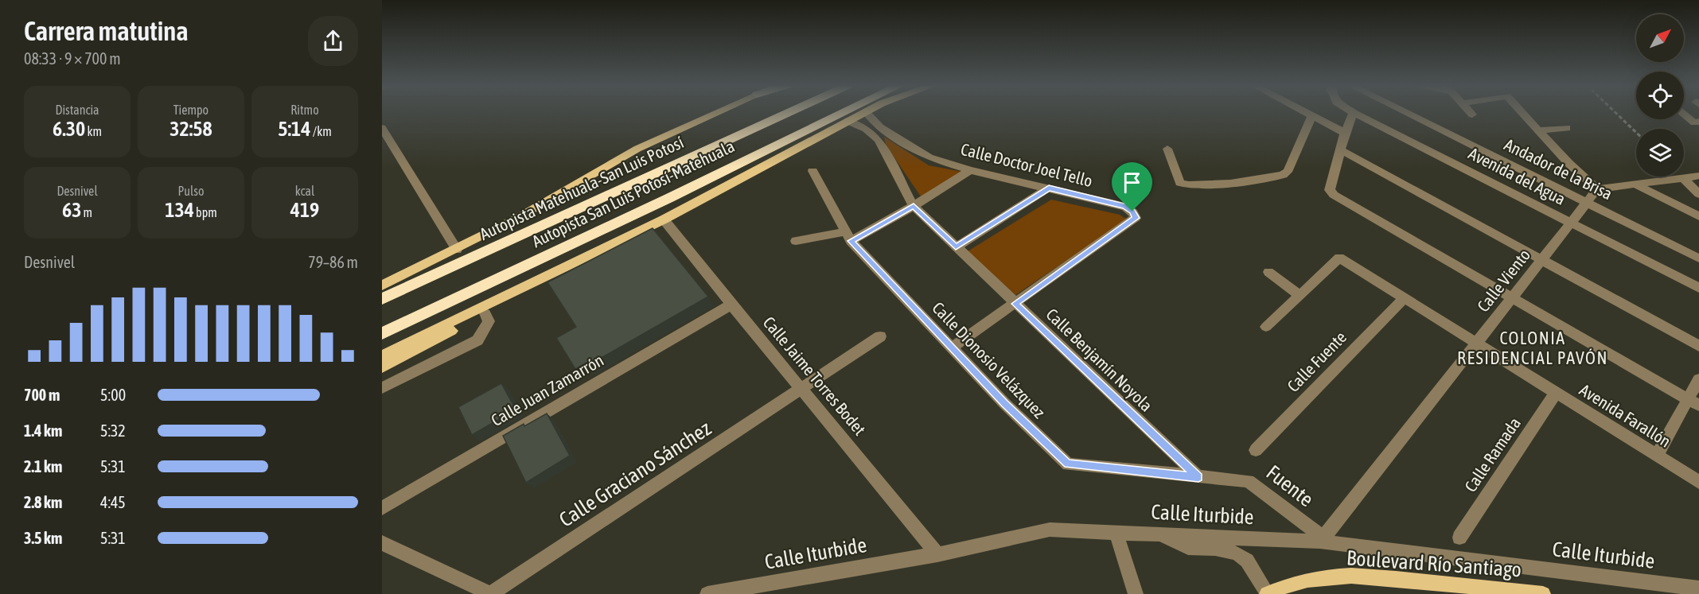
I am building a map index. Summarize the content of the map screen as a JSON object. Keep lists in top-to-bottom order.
{
  "streets": {
    "highway": ["Autopista Matehuala-San Luis Potosí", "Autopista San Luis Potosí-Matehuala"],
    "main road": ["Boulevard Río Santiago"],
    "street": [
      "Calle Doctor Joel Tello",
      "Andador de la Brisa",
      "Avenida del Agua",
      "Calle Viento",
      "Calle Dionosio Velázquez",
      "Calle Benjamín Noyola",
      "Calle Fuente",
      "Calle Jaime Torres Bodet",
      "Calle Juan Zamarrón",
      "Avenida Farallón",
      "Calle Ramada",
      "Calle Graciano Sánchez",
      "Fuente",
      "Calle Iturbide"
    ]
  },
  "crossings": [
    ["Calle Doctor Joel Tello", "Calle Dionosio Velázquez"],
    ["Calle Doctor Joel Tello", "Calle Benjamín Noyola"],
    ["Andador de la Brisa", "Calle Viento"],
    ["Avenida del Agua", "Calle Viento"],
    ["Calle Viento", "Avenida Farallón"],
    ["Calle Viento", "Fuente"],
    ["Calle Viento", "Calle Iturbide"],
    ["Calle Dionosio Velázquez", "Calle Benjamín Noyola"],
    ["Calle Dionosio Velázquez", "Fuente"],
    ["Calle Benjamín Noyola", "Fuente"],
    ["Calle Fuente", "Avenida Farallón"],
    ["Calle Jaime Torres Bodet", "Calle Juan Zamarrón"],
    ["Calle Jaime Torres Bodet", "Calle Graciano Sánchez"],
    ["Calle Jaime Torres Bodet", "Calle Iturbide"],
    ["Avenida Farallón", "Calle Ramada"],
    ["Fuente", "Calle Iturbide"]
  ],
  "districts": ["COLONIA RESIDENCIAL PAVÓN"],
  "north": "top right",
  "page": {
    "heading": ["Carrera matutina", "08:33 · 9 × 700 m"],
    "stats": [
      ["Distancia", "6.30 km"],
      ["Tiempo", "32:58"],
      ["Ritmo", "5:14 /km"],
      ["Desnivel", "63 m"],
      ["Pulso", "134 bpm"],
      ["kcal", "419"]
    ],
    "chart": ["Desnivel", "79–86 m"],
    "list": [
      {
        "name": "700 m",
        "note": "5:00"
      },
      {
        "name": "1.4 km",
        "note": "5:32"
      },
      {
        "name": "2.1 km",
        "note": "5:31"
      },
      {
        "name": "2.8 km",
        "note": "4:45"
      },
      {
        "name": "3.5 km",
        "note": "5:31"
      }
    ]
  }
}
